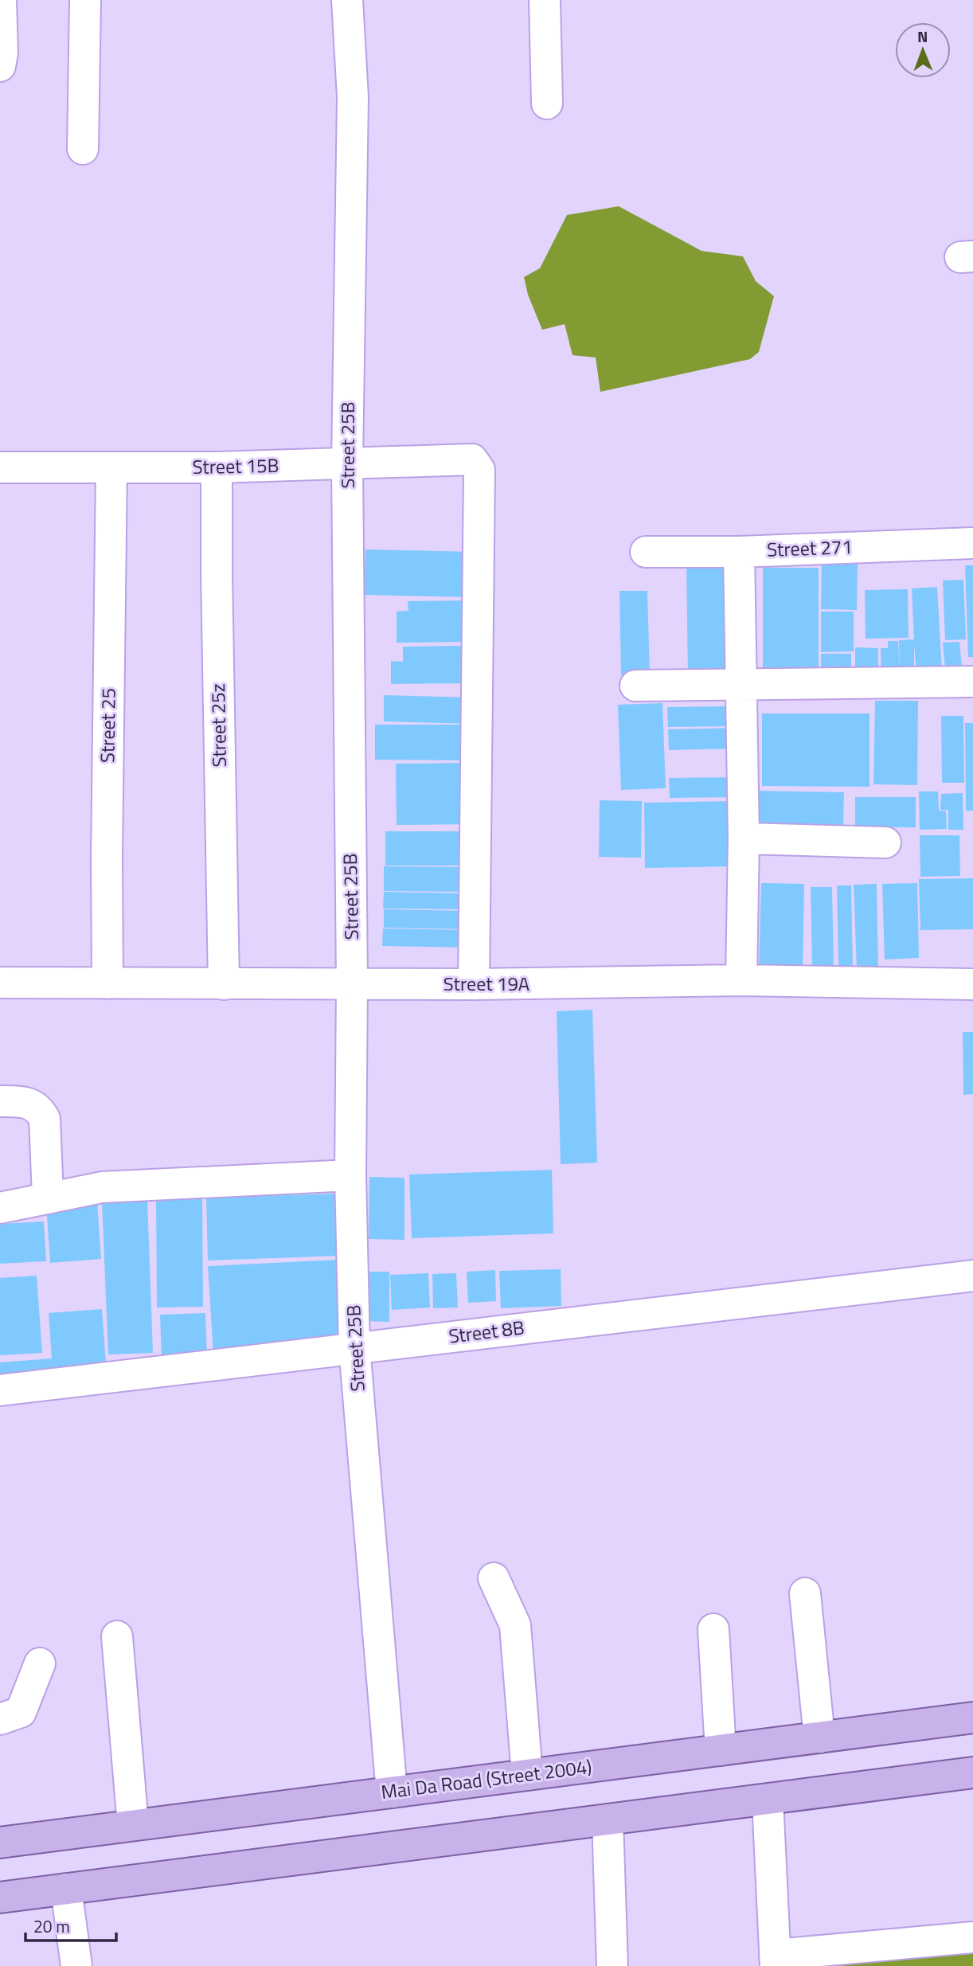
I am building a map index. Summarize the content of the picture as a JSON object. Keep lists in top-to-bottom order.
{
  "streets": {
    "main road": ["Mai Da Road (Street 2004)"],
    "street": [
      "Street 25B",
      "Street 15B",
      "Street 271",
      "Street 25",
      "Street 25z",
      "Street 19A",
      "Street 8B"
    ]
  },
  "crossings": [
    ["Street 25B", "Street 15B"],
    ["Street 25B", "Street 19A"],
    ["Street 25B", "Street 8B"],
    ["Street 25B", "Mai Da Road (Street 2004)"],
    ["Street 15B", "Street 25"],
    ["Street 15B", "Street 25z"],
    ["Street 15B", "Street 19A"],
    ["Street 25", "Street 19A"],
    ["Street 25z", "Street 19A"]
  ],
  "scale_bar": "20 m",
  "north": "top"
}
